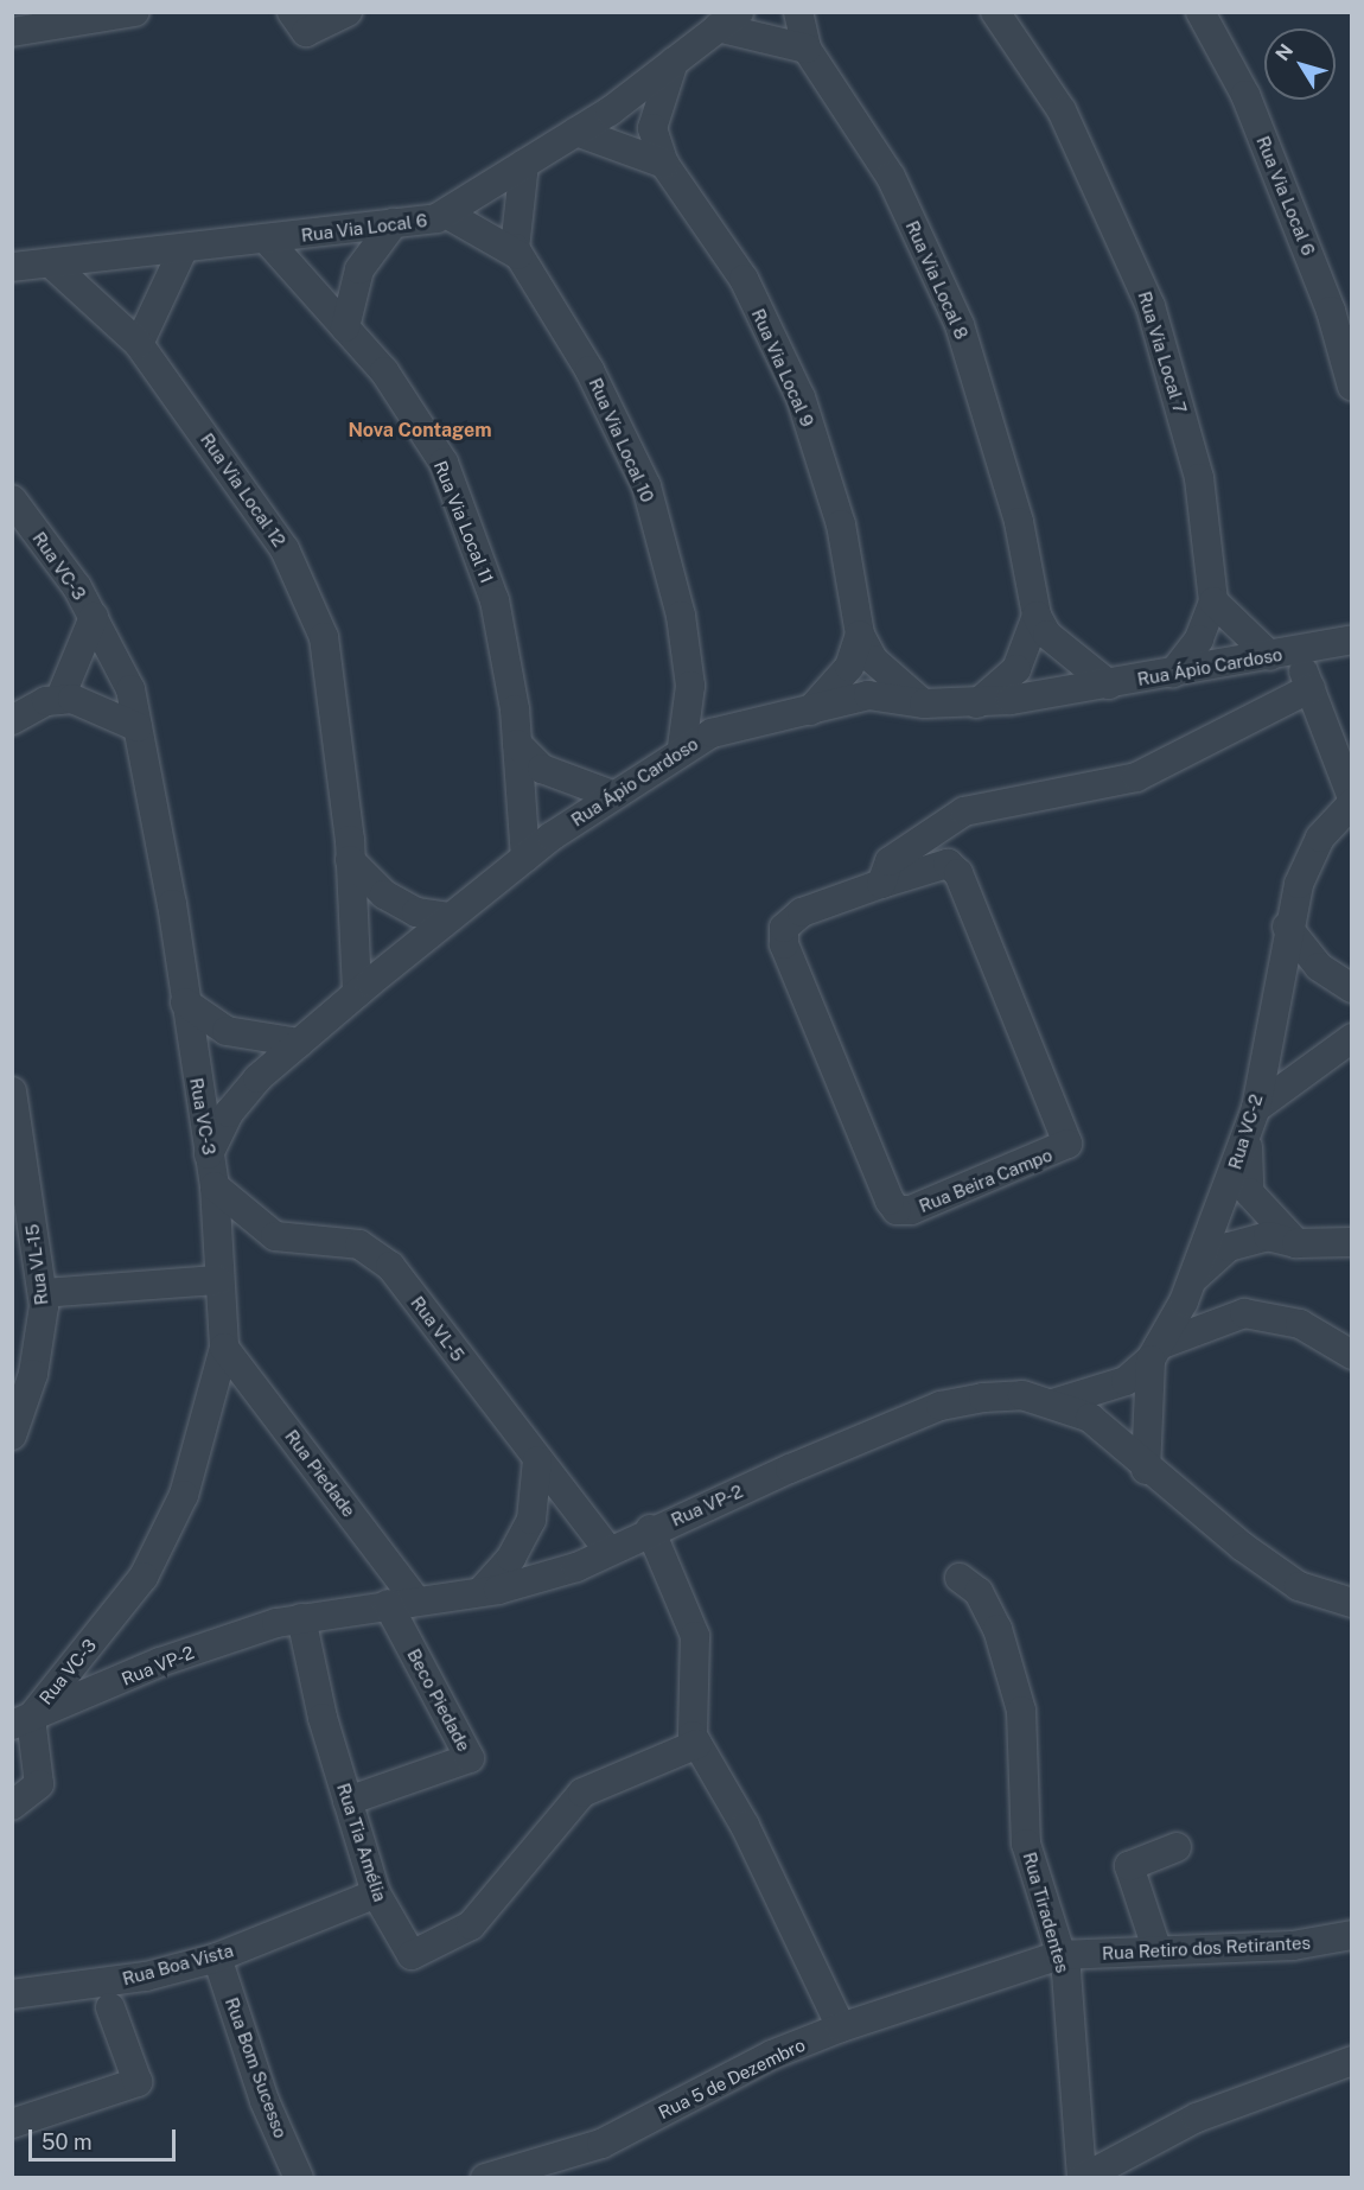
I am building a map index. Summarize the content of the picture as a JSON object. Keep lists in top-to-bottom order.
{
  "streets": {
    "street": [
      "Rua Via Local 6",
      "Rua Via Local 8",
      "Rua Via Local 7",
      "Rua Via Local 9",
      "Rua Via Local 10",
      "Rua Via Local 12",
      "Rua Via Local 11",
      "Rua VC-3",
      "Rua Ápio Cardoso",
      "Rua VC-2",
      "Rua Beira Campo",
      "Rua VL-15",
      "Rua VL-5",
      "Rua Piedade",
      "Rua VP-2",
      "Beco Piedade",
      "Rua Tia Amélia",
      "Rua Tiradentes",
      "Rua Retiro dos Retirantes",
      "Rua Boa Vista",
      "Rua Bom Sucesso",
      "Rua 5 de Dezembro"
    ]
  },
  "crossings": [
    ["Rua Via Local 6", "Rua Via Local 9"],
    ["Rua Via Local 6", "Rua Via Local 10"],
    ["Rua Via Local 6", "Rua Via Local 12"],
    ["Rua Via Local 6", "Rua Via Local 11"],
    ["Rua Via Local 8", "Rua Ápio Cardoso"],
    ["Rua Via Local 7", "Rua Ápio Cardoso"],
    ["Rua Via Local 9", "Rua Ápio Cardoso"],
    ["Rua Via Local 10", "Rua Ápio Cardoso"],
    ["Rua Via Local 12", "Rua Ápio Cardoso"],
    ["Rua Via Local 11", "Rua Ápio Cardoso"],
    ["Rua VC-3", "Rua Ápio Cardoso"],
    ["Rua VC-3", "Rua VL-5"],
    ["Rua VC-3", "Rua Piedade"],
    ["Rua VC-3", "Rua VP-2"],
    ["Rua VL-5", "Rua VP-2"],
    ["Rua Piedade", "Rua VP-2"],
    ["Rua Piedade", "Beco Piedade"],
    ["Rua VP-2", "Beco Piedade"],
    ["Rua VP-2", "Rua Tia Amélia"],
    ["Beco Piedade", "Rua Tia Amélia"],
    ["Rua Tia Amélia", "Rua Boa Vista"],
    ["Rua Tiradentes", "Rua Retiro dos Retirantes"],
    ["Rua Tiradentes", "Rua 5 de Dezembro"],
    ["Rua Retiro dos Retirantes", "Rua 5 de Dezembro"],
    ["Rua Boa Vista", "Rua Bom Sucesso"]
  ],
  "districts": ["Nova Contagem"],
  "scale_bar": "50 m",
  "north": "top left"
}
